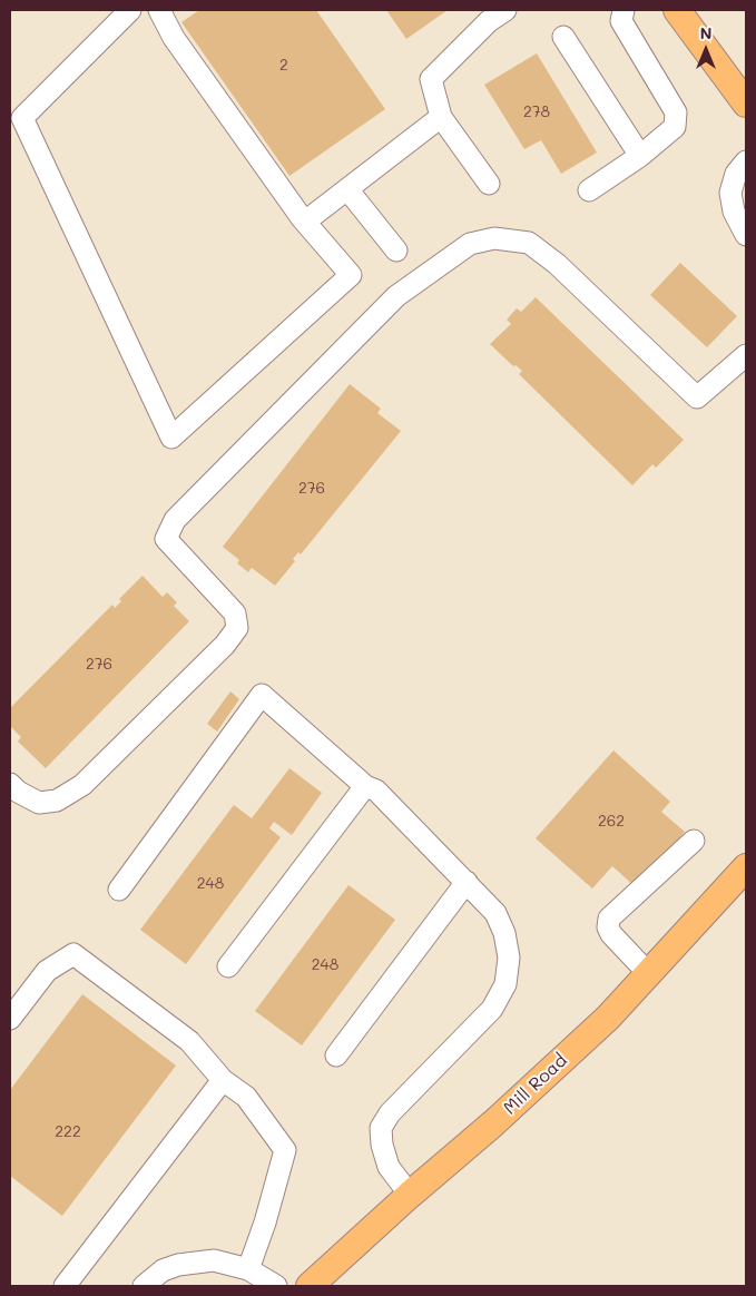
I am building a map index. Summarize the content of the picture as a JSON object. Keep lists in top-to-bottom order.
{
  "streets": {
    "main road": ["Mill Road"]
  },
  "house_numbers": [
    "2",
    "278",
    "276",
    "276",
    "262",
    "248",
    "248",
    "222"
  ],
  "north": "top"
}
